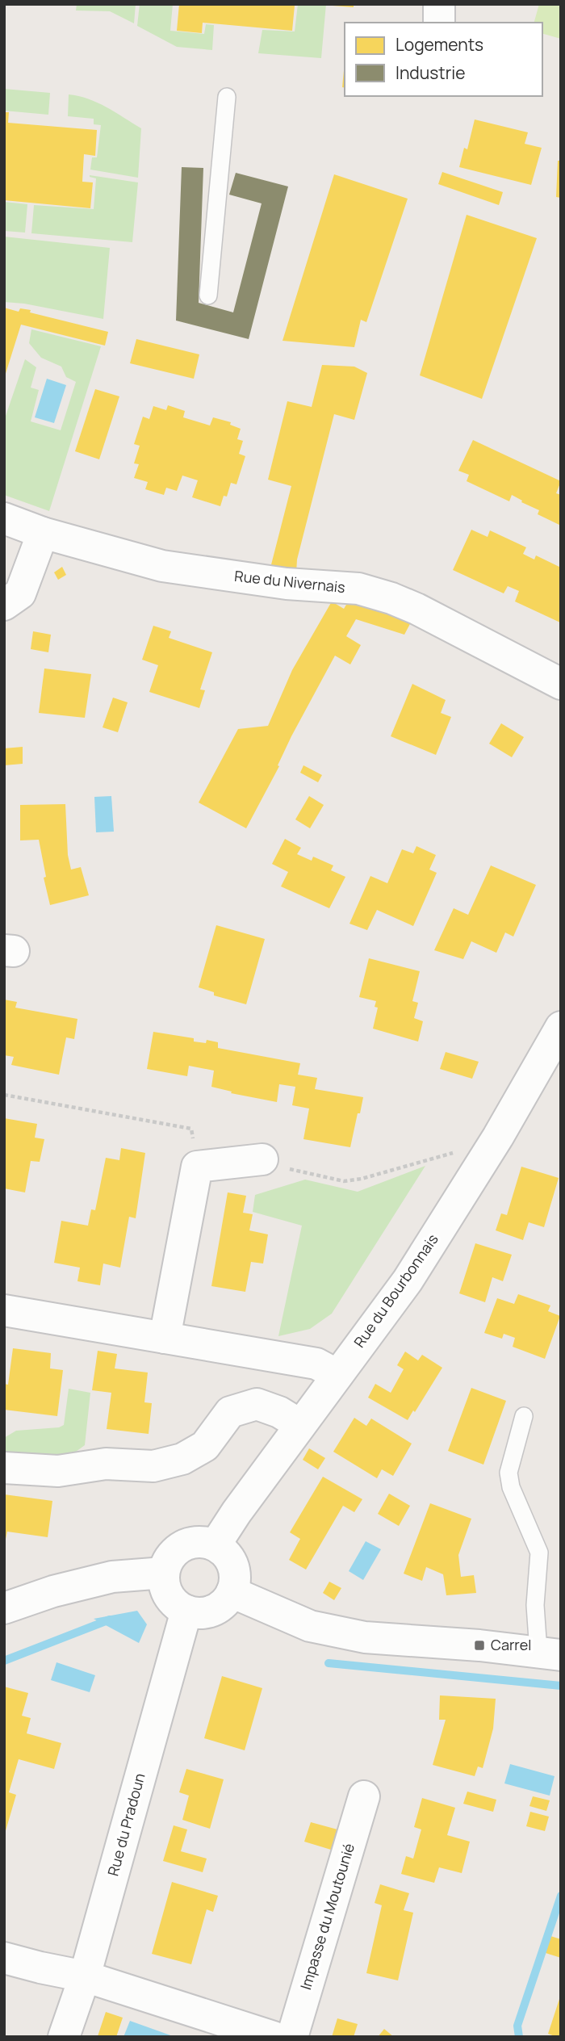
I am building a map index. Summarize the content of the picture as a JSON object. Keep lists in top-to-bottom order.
{
  "streets": {
    "street": [
      "Rue du Nivernais",
      "Rue du Bourbonnais",
      "Rue du Pradoun",
      "Impasse du Moutounié"
    ]
  },
  "crossings": [
    ["Rue du Bourbonnais", "Rue du Pradoun"]
  ],
  "places": {
    "transit": ["Carrel"]
  },
  "legend": ["Logements", "Industrie"]
}
